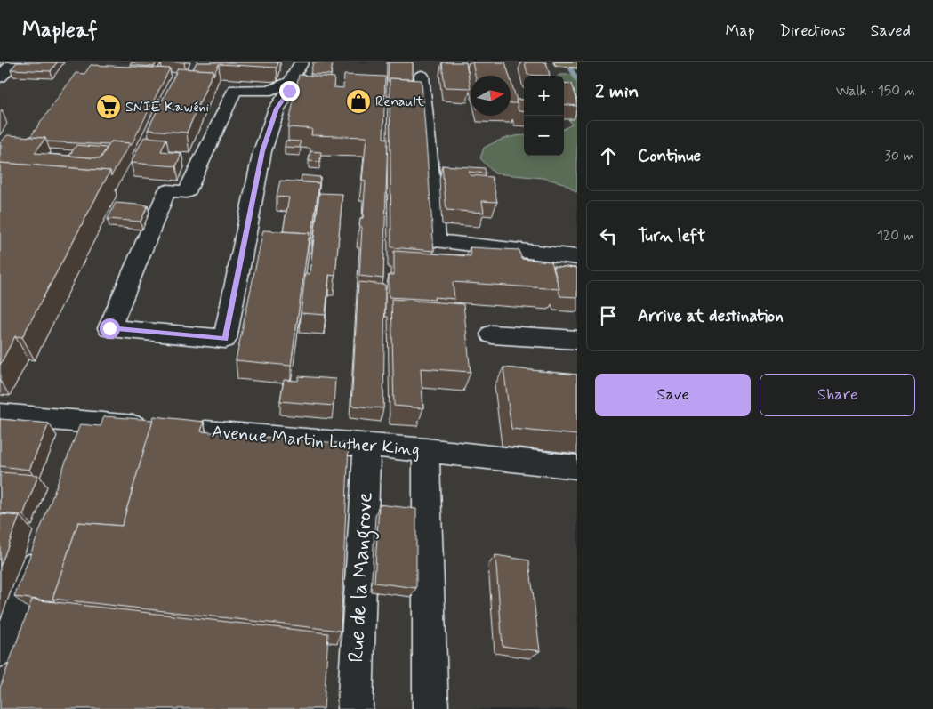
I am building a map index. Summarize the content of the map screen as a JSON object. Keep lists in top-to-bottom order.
{
  "streets": {
    "street": ["Avenue Martin Luther King", "Rue de la Mangrove"]
  },
  "crossings": [
    ["Avenue Martin Luther King", "Rue de la Mangrove"]
  ],
  "places": {
    "shop": ["Renault"],
    "supermarket": ["SNIE Kawéni"]
  },
  "north": "right",
  "page": {
    "header": "Mapleaf",
    "nav": ["Map", "Directions", "Saved"],
    "heading": ["2 min", "Walk · 150 m"],
    "map_buttons": ["+", "−"],
    "list": [
      ["Continue", "30 m"],
      ["Turn left", "120 m"],
      "Arrive at destination"
    ],
    "buttons": ["Save", "Share"]
  }
}
